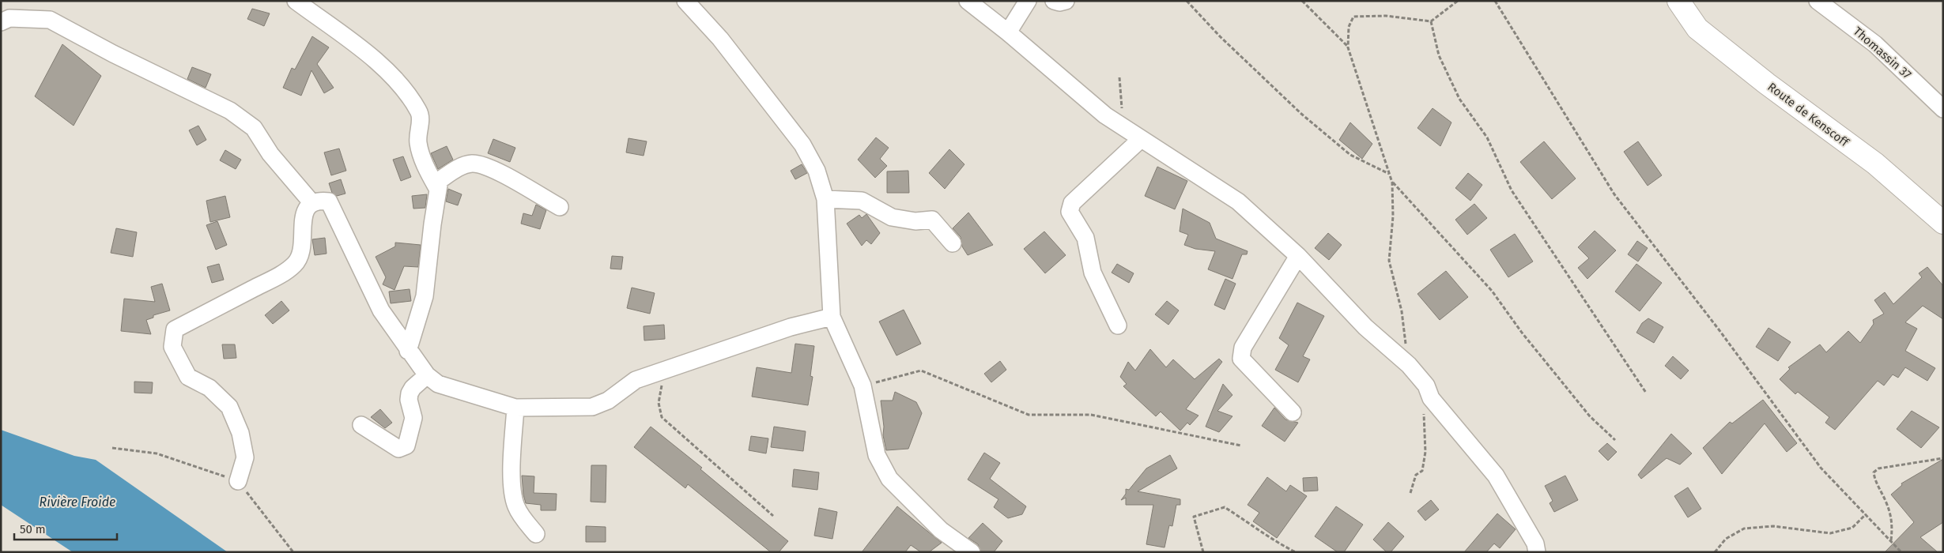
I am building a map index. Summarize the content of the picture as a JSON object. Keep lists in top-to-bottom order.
{
  "streets": {
    "main road": ["Route de Kenscoff"],
    "street": ["Thomassin 37"]
  },
  "water": ["Rivière Froide"],
  "scale_bar": "50 m"
}
